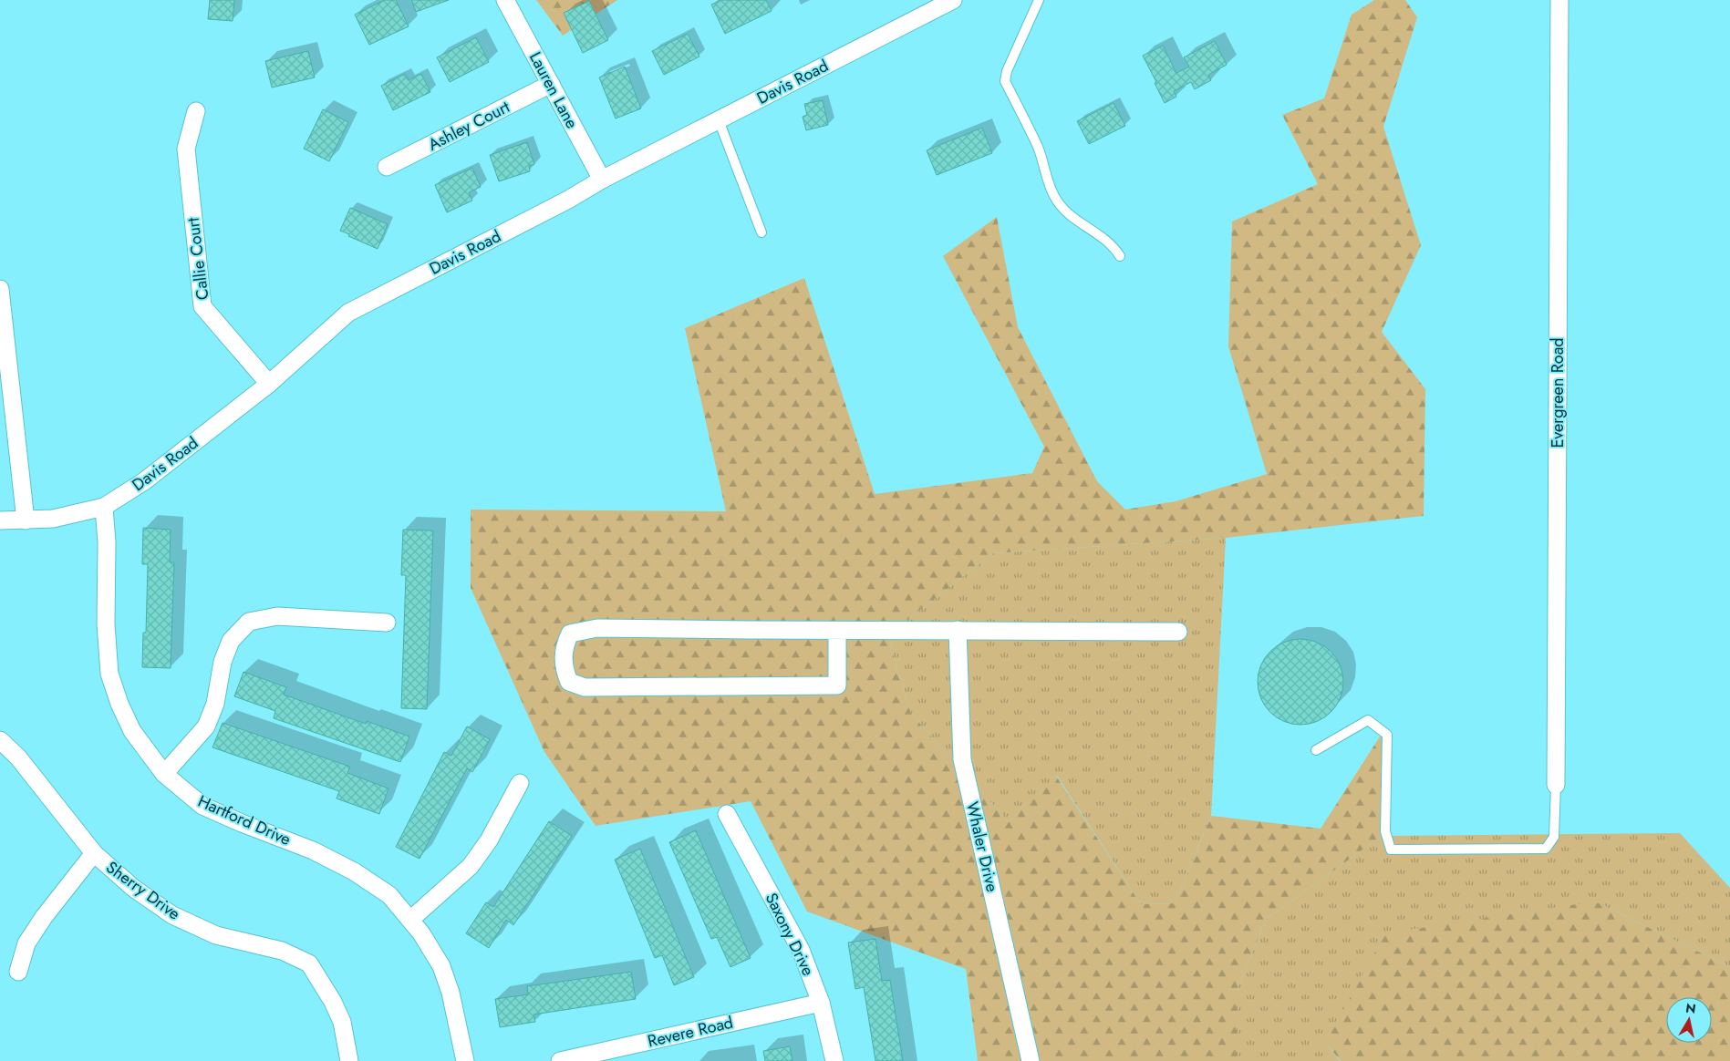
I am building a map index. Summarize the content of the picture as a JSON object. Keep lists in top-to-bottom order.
{
  "streets": {
    "street": [
      "Davis Road",
      "Lauren Lane",
      "Ashley Court",
      "Callie Court",
      "Evergreen Road",
      "Hartford Drive",
      "Whaler Drive",
      "Sherry Drive",
      "Saxony Drive",
      "Revere Road"
    ]
  },
  "crossings": [
    ["Davis Road", "Lauren Lane"],
    ["Davis Road", "Callie Court"],
    ["Davis Road", "Hartford Drive"],
    ["Lauren Lane", "Ashley Court"],
    ["Saxony Drive", "Revere Road"]
  ],
  "north": "top"
}
